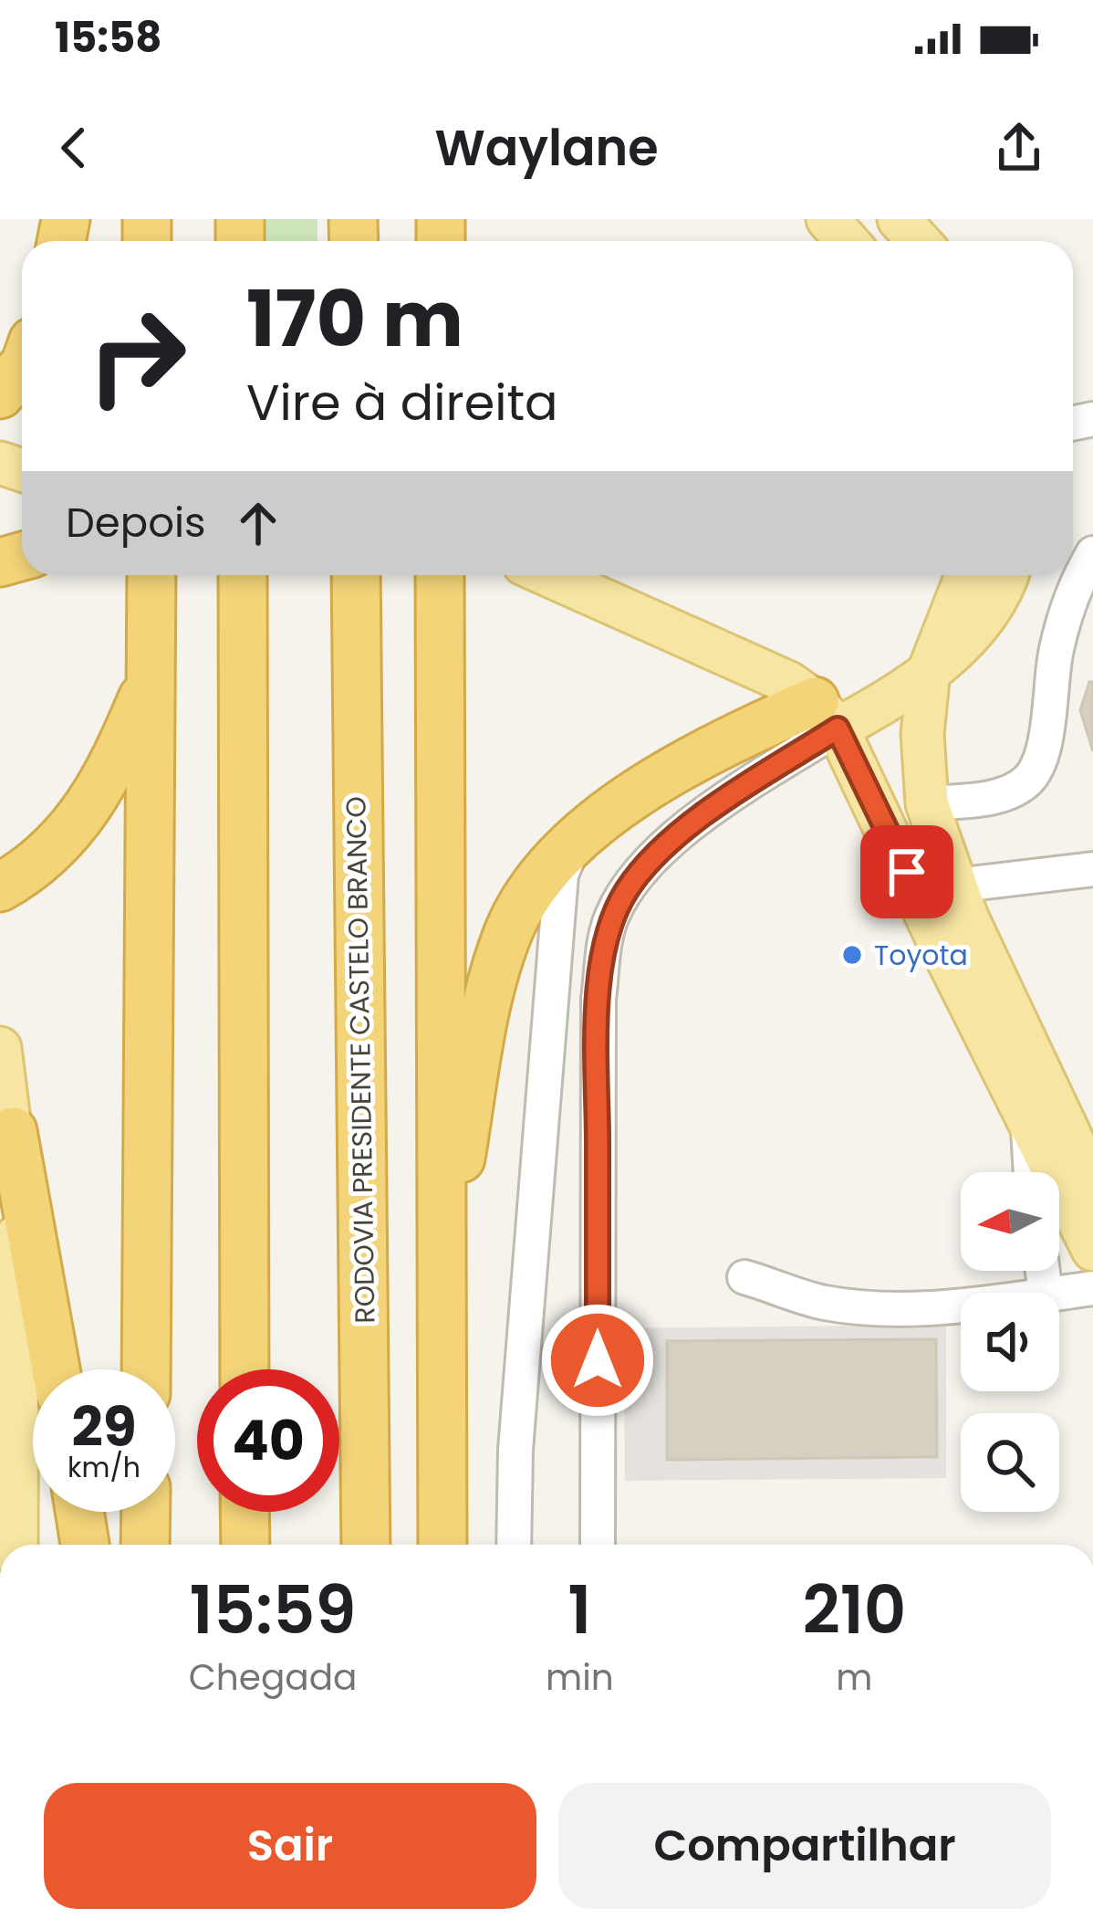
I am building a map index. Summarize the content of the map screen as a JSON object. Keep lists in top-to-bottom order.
{
  "streets": {
    "highway": ["RODOVIA PRESIDENTE CASTELO BRANCO"]
  },
  "places": ["Toyota"],
  "north": "left",
  "page": {
    "status": "15:58",
    "header": "Waylane",
    "turn": ["170 m", "Vire à direita"],
    "then": "Depois",
    "speed": "29 km/h",
    "limit": "40",
    "eta": [
      "15:59",
      "Chegada",
      "1",
      "min",
      "210",
      "m"
    ],
    "buttons": ["Sair", "Compartilhar"]
  }
}
